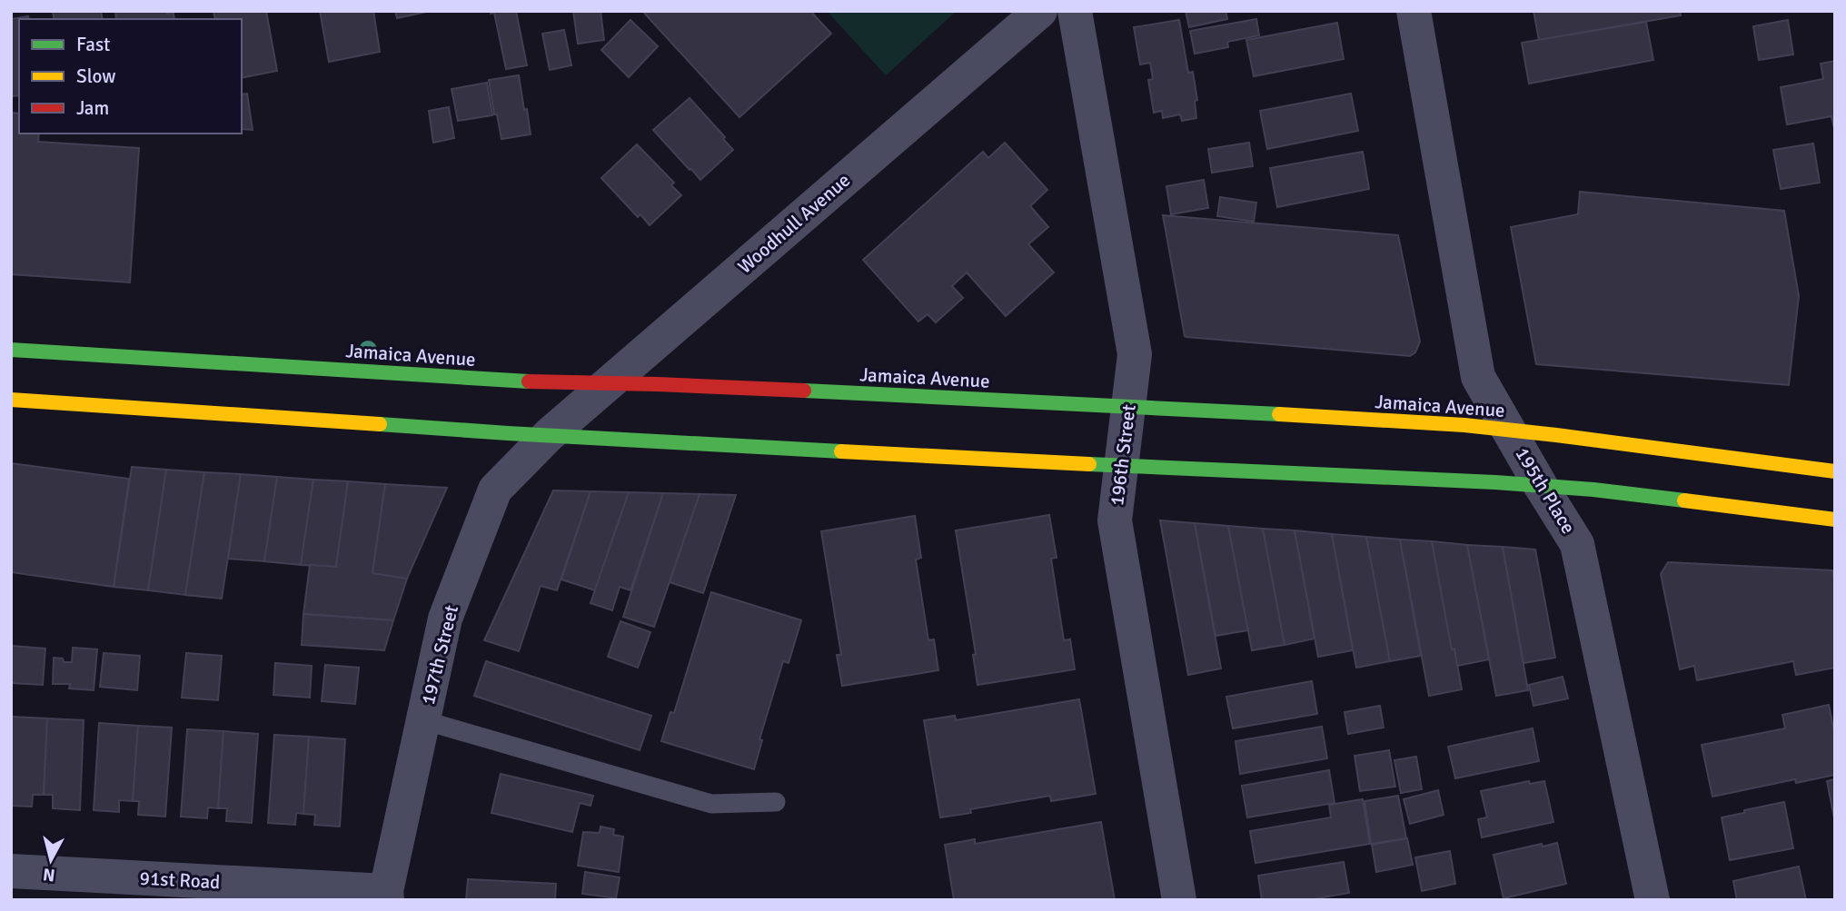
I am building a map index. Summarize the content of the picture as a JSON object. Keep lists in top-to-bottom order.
{
  "streets": {
    "main road": ["Jamaica Avenue"],
    "street": [
      "Woodhull Avenue",
      "196th Street",
      "195th Place",
      "197th Street",
      "91st Road"
    ]
  },
  "crossings": [
    ["Woodhull Avenue", "Jamaica Avenue"],
    ["Woodhull Avenue", "197th Street"],
    ["Jamaica Avenue", "196th Street"],
    ["Jamaica Avenue", "195th Place"],
    ["197th Street", "91st Road"]
  ],
  "legend": ["Fast", "Slow", "Jam"],
  "north": "bottom"
}
